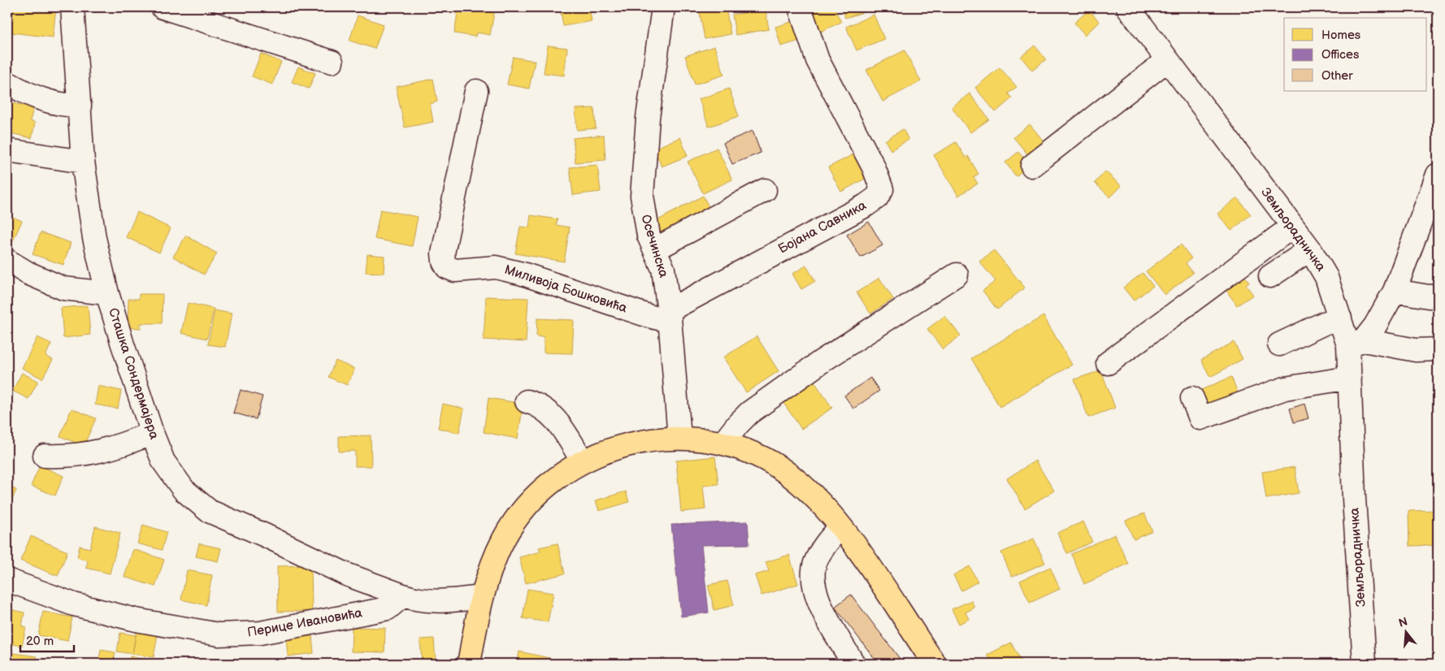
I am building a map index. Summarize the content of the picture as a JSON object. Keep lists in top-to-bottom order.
{
  "streets": {
    "street": [
      "Бојана Савника",
      "Земљорадничка",
      "Осечинска",
      "Миливоја Бошковића",
      "Сташка Сондермајера",
      "Перице Ивановића"
    ]
  },
  "crossings": [
    ["Бојана Савника", "Осечинска"],
    ["Бојана Савника", "Миливоја Бошковића"],
    ["Осечинска", "Миливоја Бошковића"],
    ["Сташка Сондермајера", "Перице Ивановића"]
  ],
  "legend": ["Homes", "Offices", "Other"],
  "scale_bar": "20 m",
  "north": "top"
}
